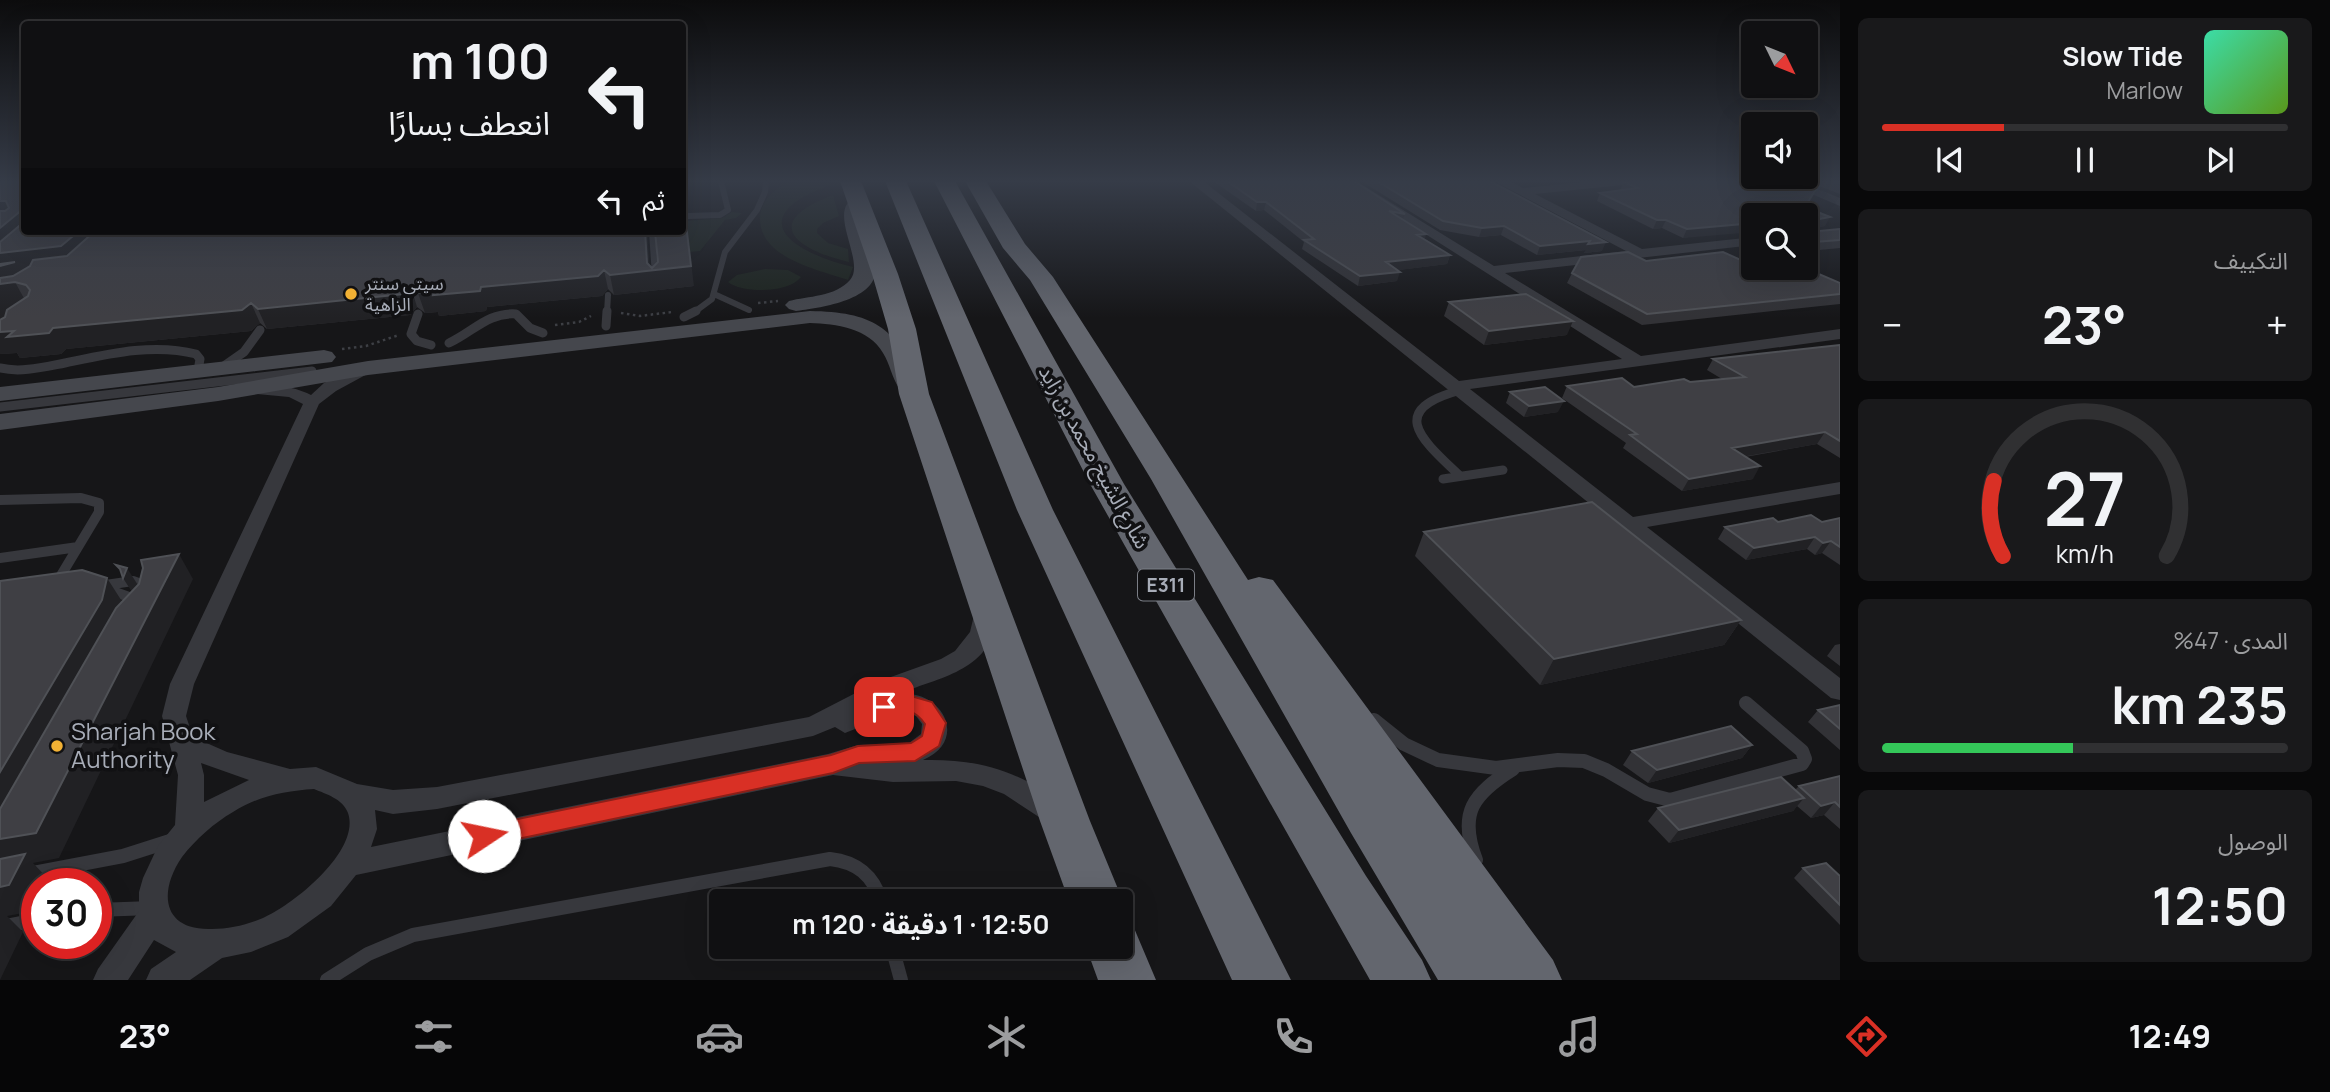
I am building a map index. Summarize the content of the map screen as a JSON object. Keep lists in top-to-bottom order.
{
  "streets": {
    "highway": ["شارع الشيخ محمد بن زايد", "E311"]
  },
  "places": ["سيتي سنتر الزاهية", "Sharjah Book Authority"],
  "north": "bottom right",
  "page": {
    "turn": ["100 m", "انعطف يسارًا"],
    "song": ["Slow Tide", "Marlow"],
    "then": "ثم",
    "tile": [
      "التكييف",
      ["المدى · 47%", "235 km"],
      ["الوصول", "12:50"]
    ],
    "heat": ["−", "23°", "+"],
    "limit": "30",
    "trip": "12:50 · 1 دقيقة · 120 m",
    "tabs": ["12:49", "23°"],
    "gauge": ["27", "km/h"]
  }
}
